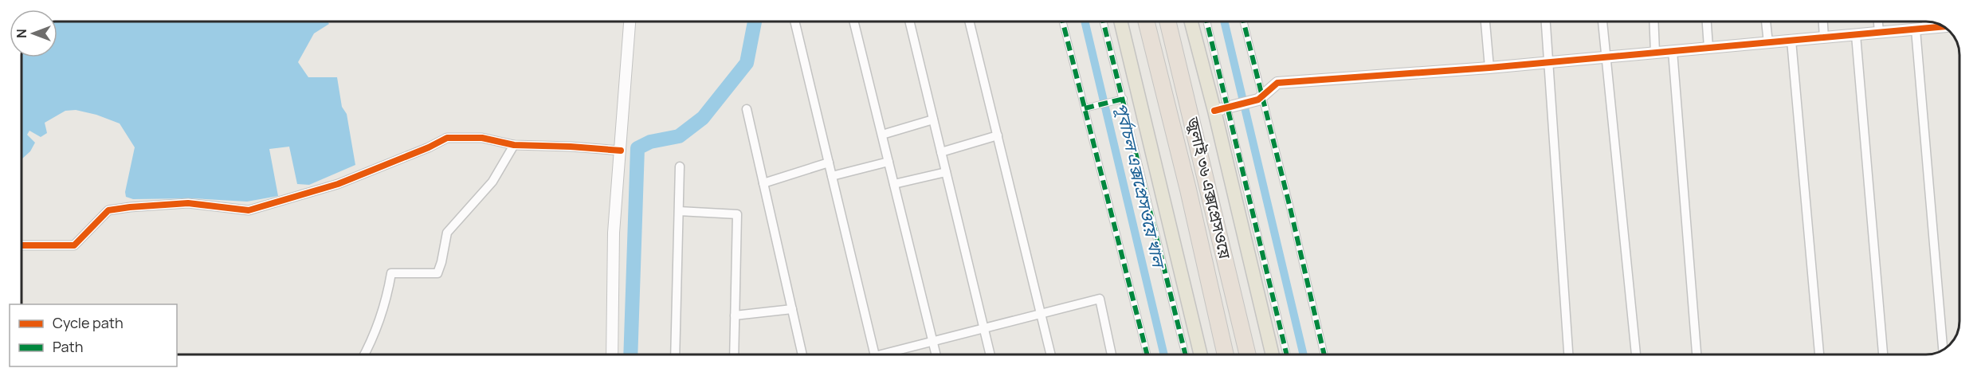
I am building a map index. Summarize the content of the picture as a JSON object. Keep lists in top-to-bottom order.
{
  "streets": {
    "highway": ["জুলাই ৩৬ এক্সপ্রেসওয়ে"]
  },
  "water": ["পূর্বাচল এক্সপ্রেসওয়ে খাল"],
  "legend": ["Cycle path", "Path"],
  "north": "left"
}
